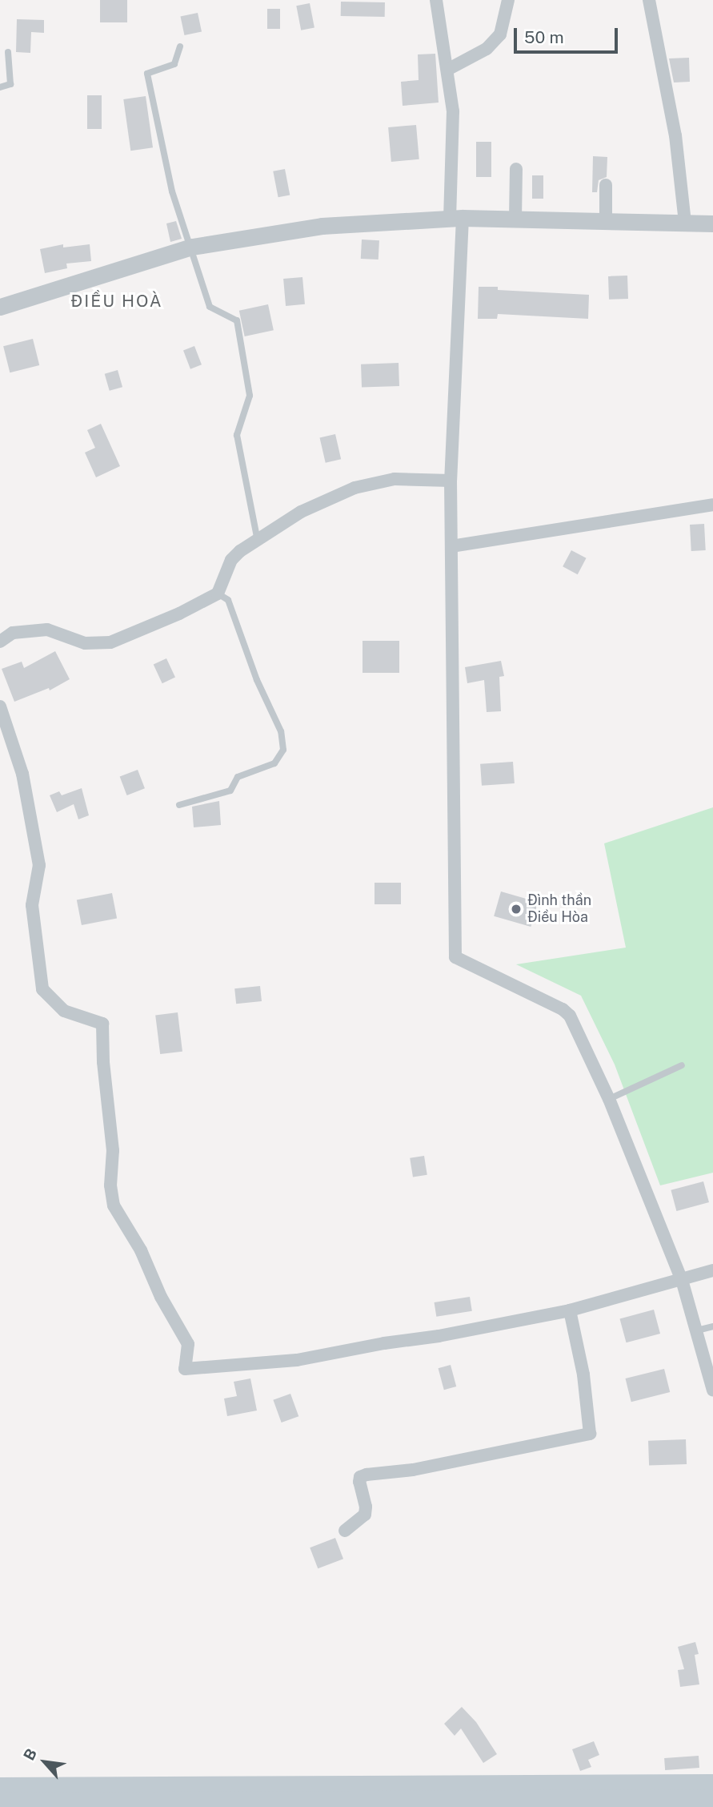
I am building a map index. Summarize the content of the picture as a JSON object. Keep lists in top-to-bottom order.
{
  "districts": ["ĐIỀU HOÀ"],
  "places": ["Đình thần Điều Hòa"],
  "scale_bar": "50 m",
  "north": "top left"
}
